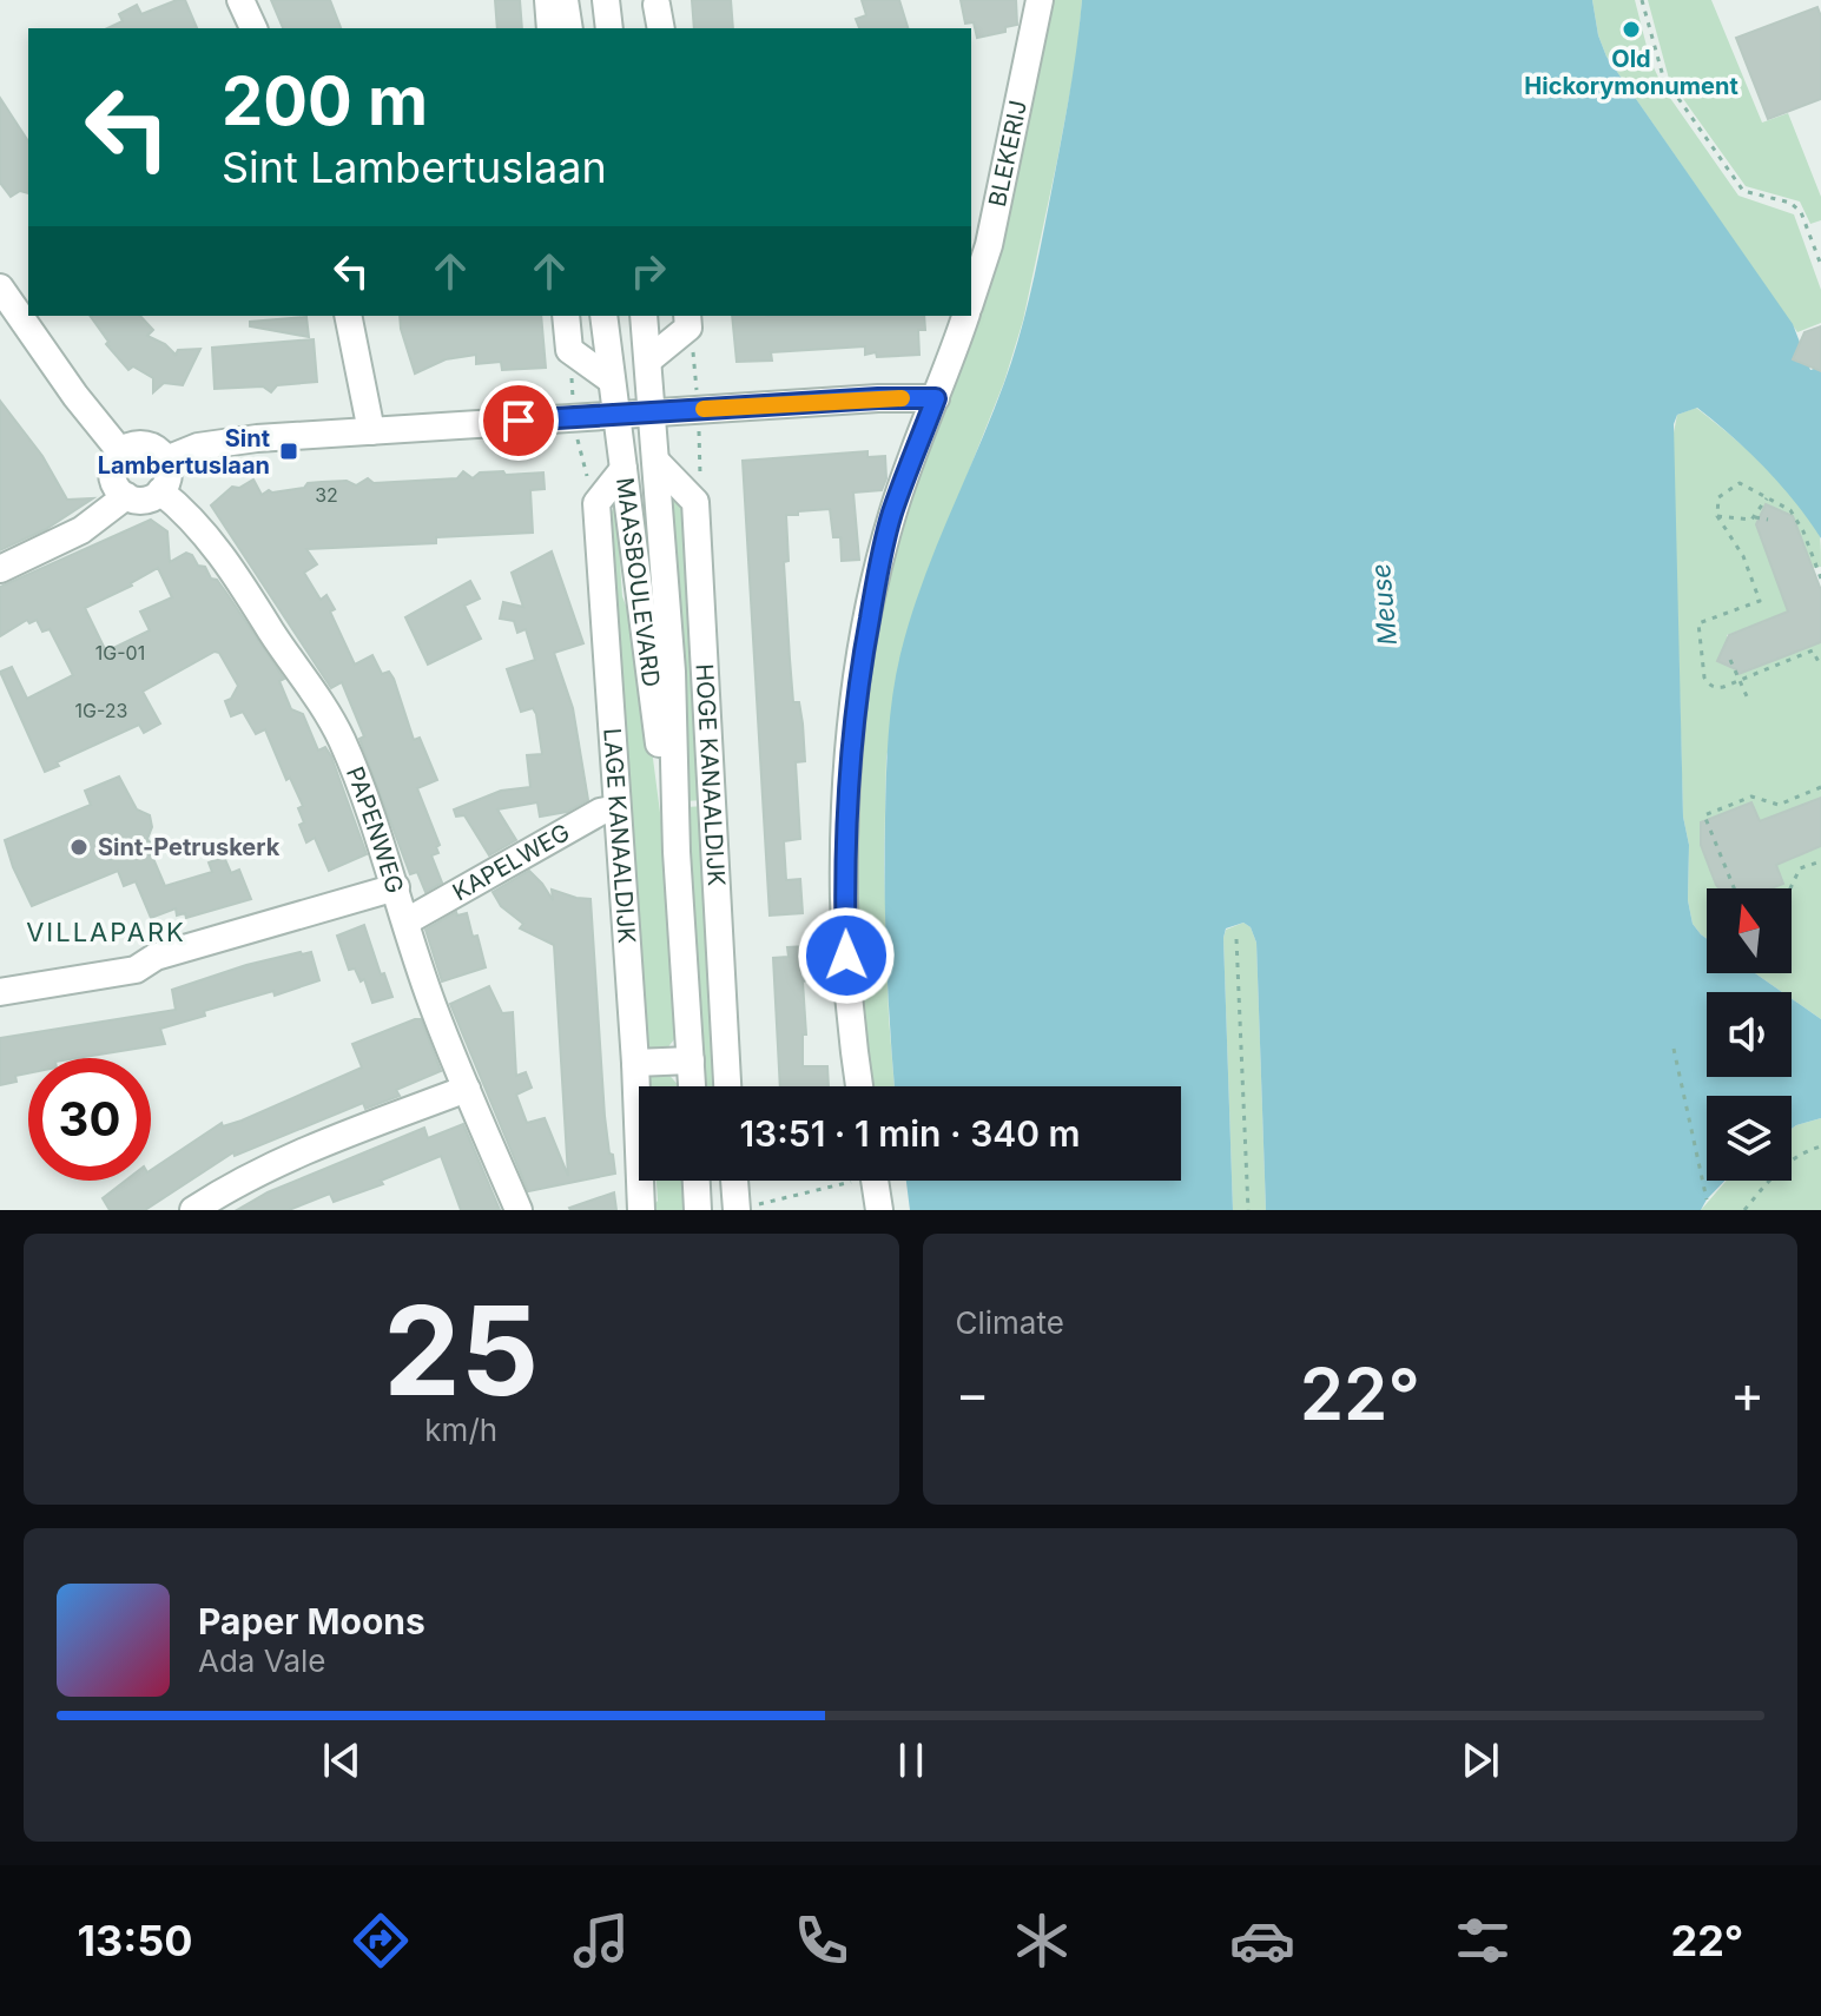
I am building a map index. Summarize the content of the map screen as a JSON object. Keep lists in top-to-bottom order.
{
  "streets": {
    "street": [
      "BLEKERIJ",
      "MAASBOULEVARD",
      "HOGE KANAALDIJK",
      "PAPENWEG",
      "LAGE KANAALDIJK",
      "KAPELWEG"
    ]
  },
  "crossings": [
    ["MAASBOULEVARD", "HOGE KANAALDIJK"],
    ["MAASBOULEVARD", "LAGE KANAALDIJK"],
    ["PAPENWEG", "KAPELWEG"],
    ["LAGE KANAALDIJK", "KAPELWEG"]
  ],
  "districts": ["VILLAPARK"],
  "water": ["Meuse"],
  "places": {
    "other": ["Old Hickorymonument", "Sint-Petruskerk"],
    "transit": ["Sint Lambertuslaan"]
  },
  "house_numbers": ["32", "1G-01", "1G-23"],
  "north": "top",
  "page": {
    "turn": ["200 m", "Sint Lambertuslaan"],
    "limit": "30",
    "trip": "13:51 · 1 min · 340 m",
    "tile": [
      ["25", "km/h"],
      "Climate"
    ],
    "heat": ["−", "22°", "+"],
    "song": ["Paper Moons", "Ada Vale"],
    "tabs": ["13:50", "22°"]
  }
}
